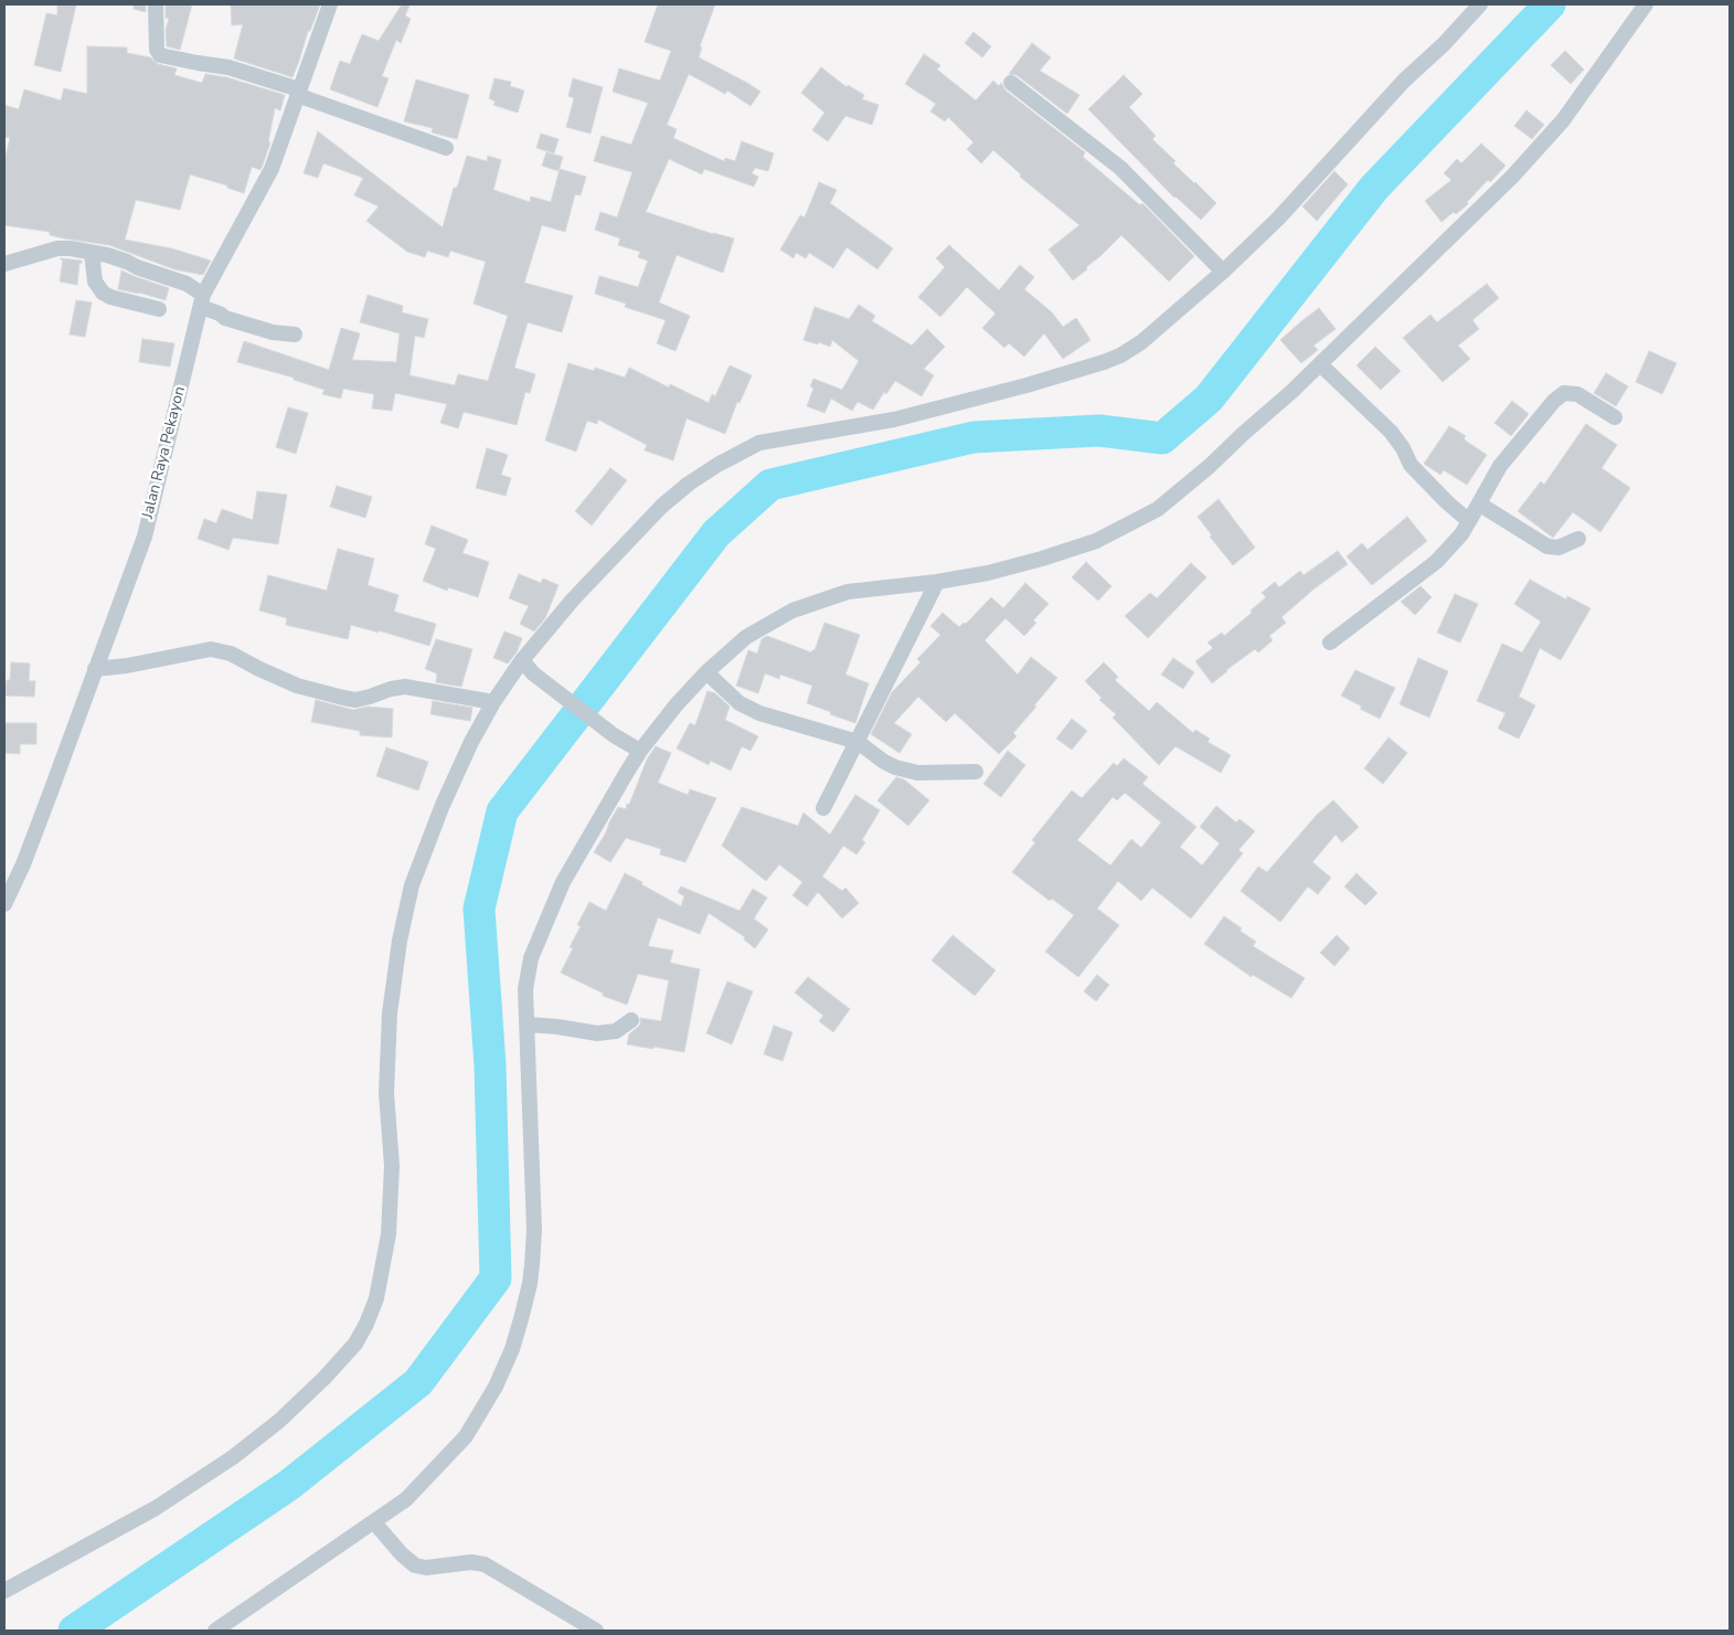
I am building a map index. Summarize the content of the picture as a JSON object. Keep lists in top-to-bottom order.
{
  "streets": {
    "street": ["Jalan Raya Pekayon"]
  }
}
